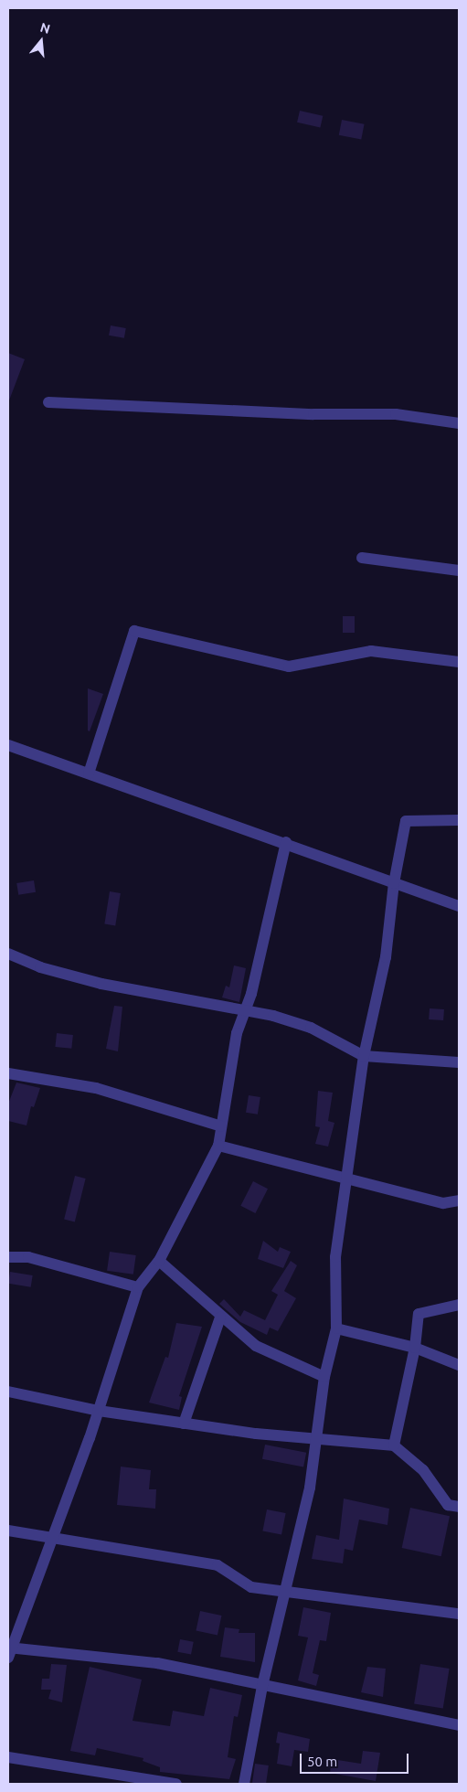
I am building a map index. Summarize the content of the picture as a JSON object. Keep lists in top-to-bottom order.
{
  "scale_bar": "50 m",
  "north": "top"
}
